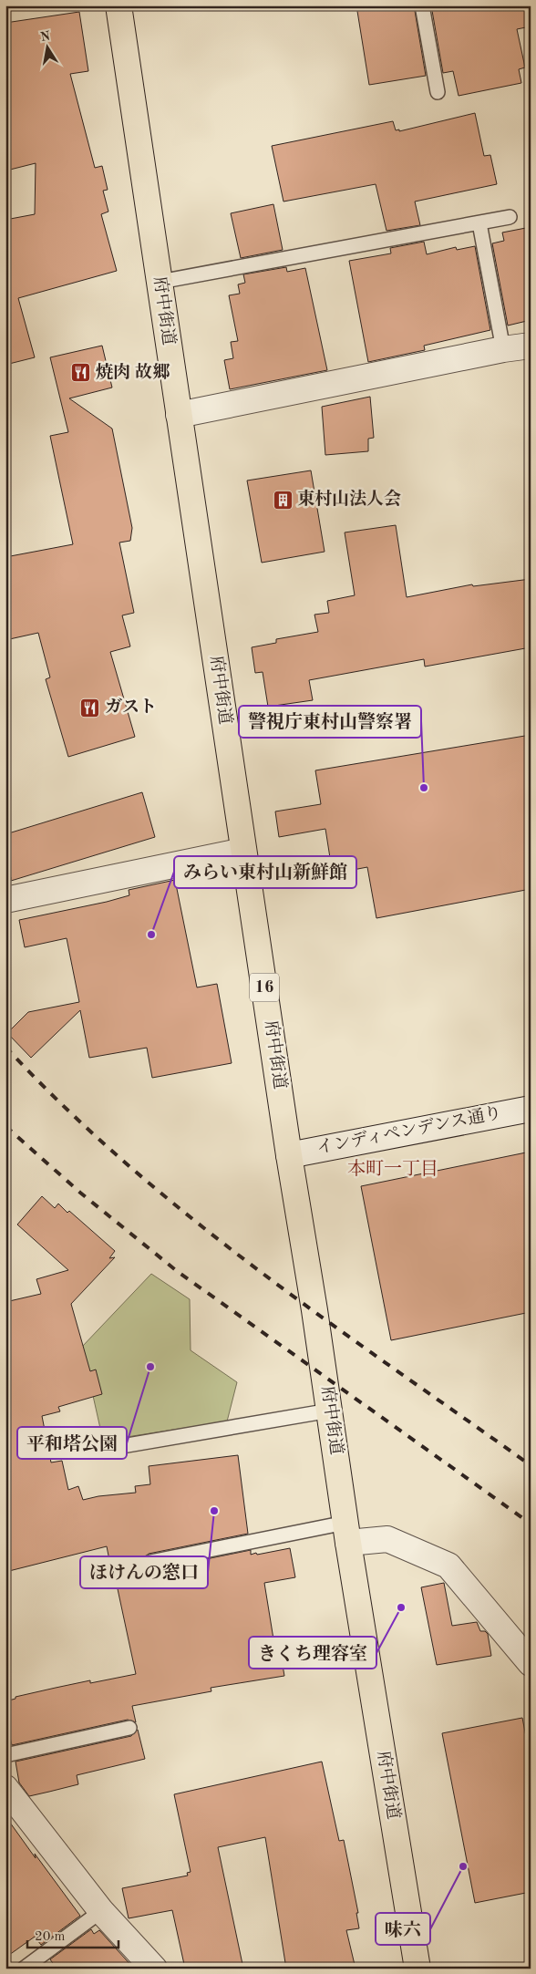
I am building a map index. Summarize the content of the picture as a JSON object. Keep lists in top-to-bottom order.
{
  "streets": {
    "main road": ["府中街道", "16"],
    "street": ["インディペンデンス通り"]
  },
  "crossings": [
    ["府中街道", "インディペンデンス通り"]
  ],
  "districts": ["本町一丁目"],
  "places": {
    "restaurant": ["焼肉 故郷", "ガスト"],
    "building": ["東村山法人会"],
    "other": [
      "警視庁東村山警察署",
      "みらい東村山新鮮館",
      "平和塔公園",
      "ほけんの窓口",
      "きくち理容室",
      "味六"
    ]
  },
  "scale_bar": "20 m",
  "north": "top"
}
